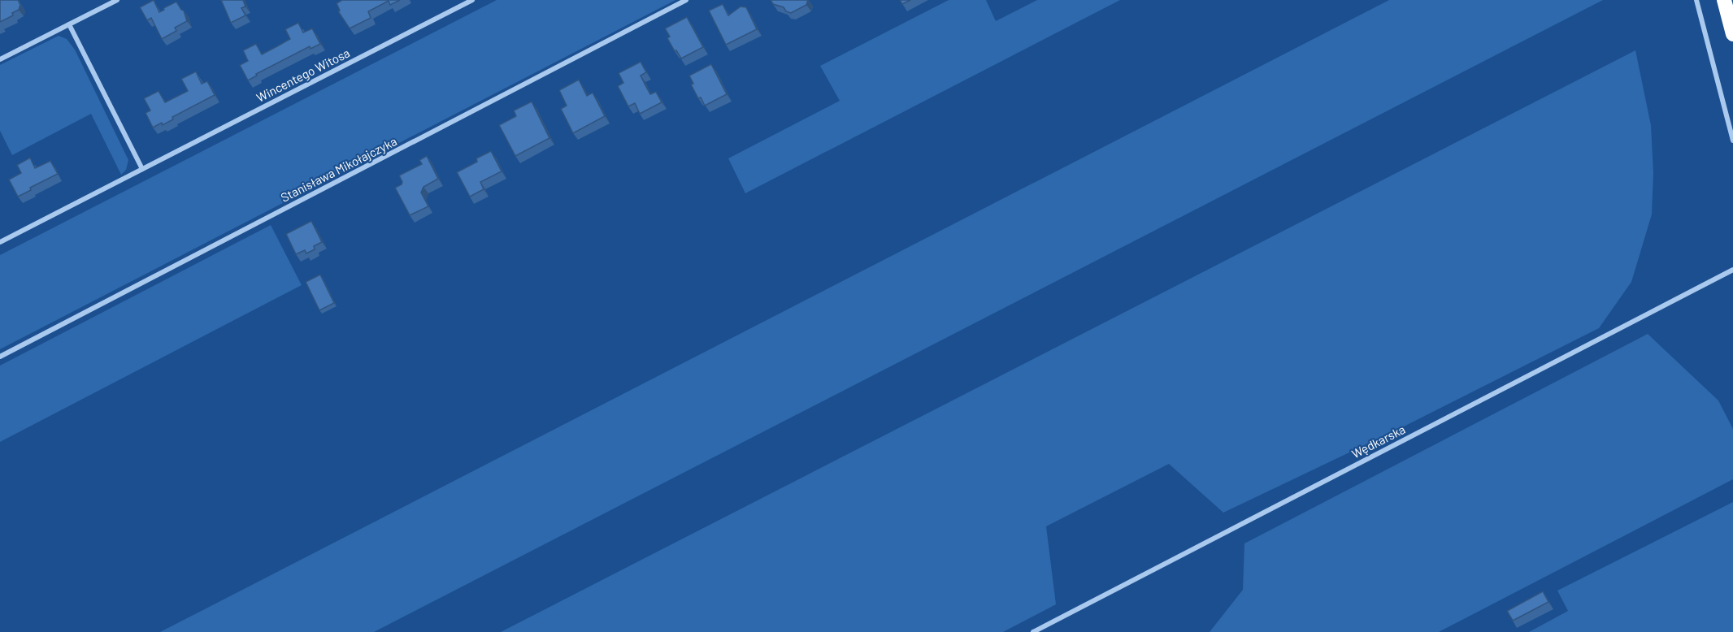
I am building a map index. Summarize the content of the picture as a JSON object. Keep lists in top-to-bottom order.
{
  "streets": {
    "street": ["Wincentego Witosa", "Stanisława Mikołajczyka", "Wędkarska"]
  }
}
